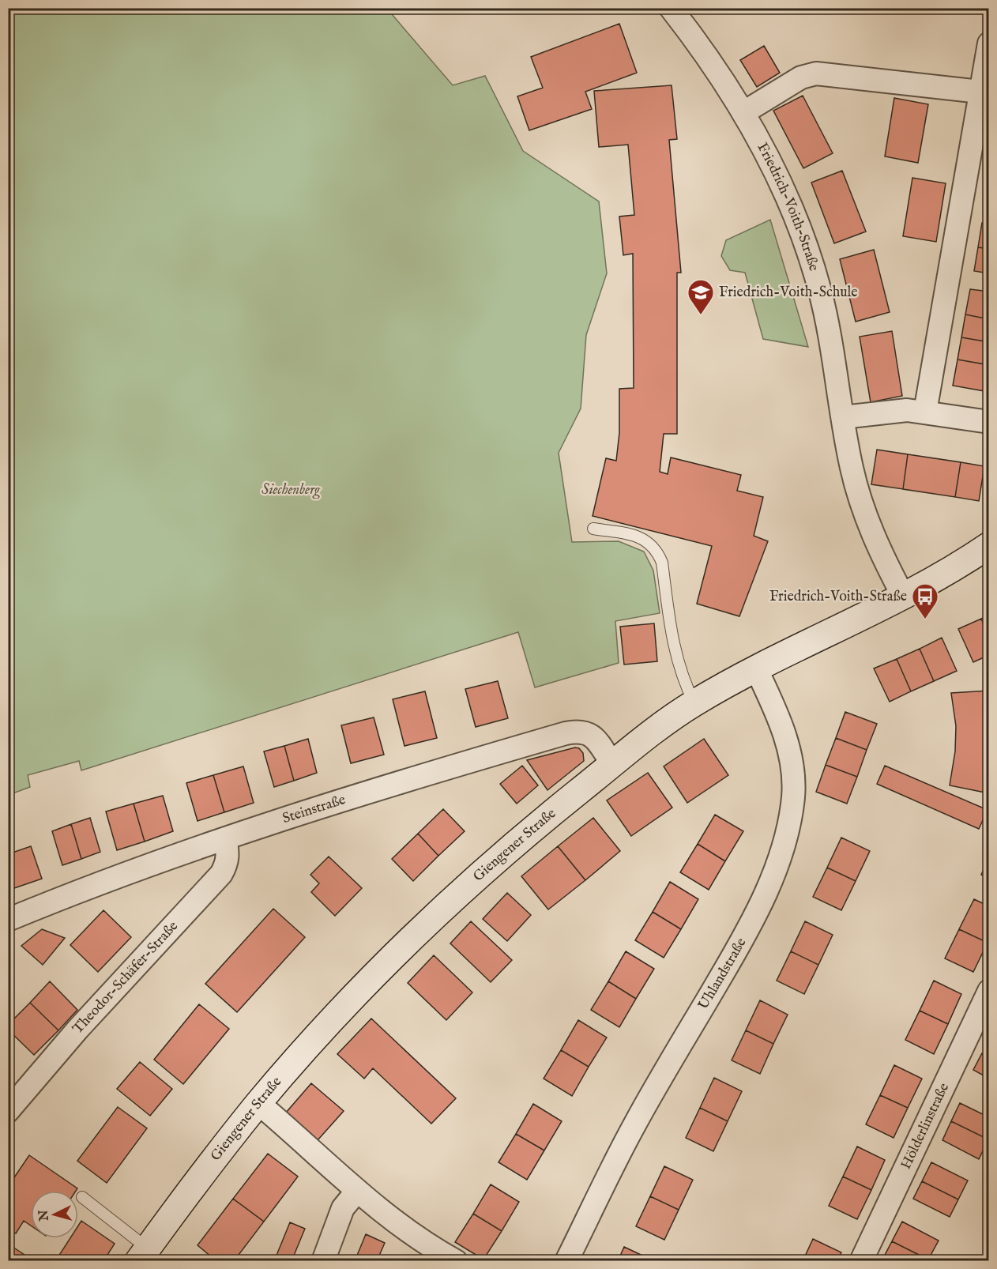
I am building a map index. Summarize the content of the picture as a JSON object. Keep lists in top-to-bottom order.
{
  "streets": {
    "main road": ["Giengener Straße"],
    "street": [
      "Friedrich-Voith-Straße",
      "Steinstraße",
      "Uhlandstraße",
      "Theodor-Schäfer-Straße",
      "Hölderlinstraße"
    ]
  },
  "crossings": [
    ["Friedrich-Voith-Straße", "Giengener Straße"],
    ["Steinstraße", "Giengener Straße"],
    ["Steinstraße", "Theodor-Schäfer-Straße"],
    ["Giengener Straße", "Uhlandstraße"]
  ],
  "parks": ["Siechenberg"],
  "places": {
    "school or university": ["Friedrich-Voith-Schule"],
    "bus stop": ["Friedrich-Voith-Straße"]
  },
  "north": "left"
}
